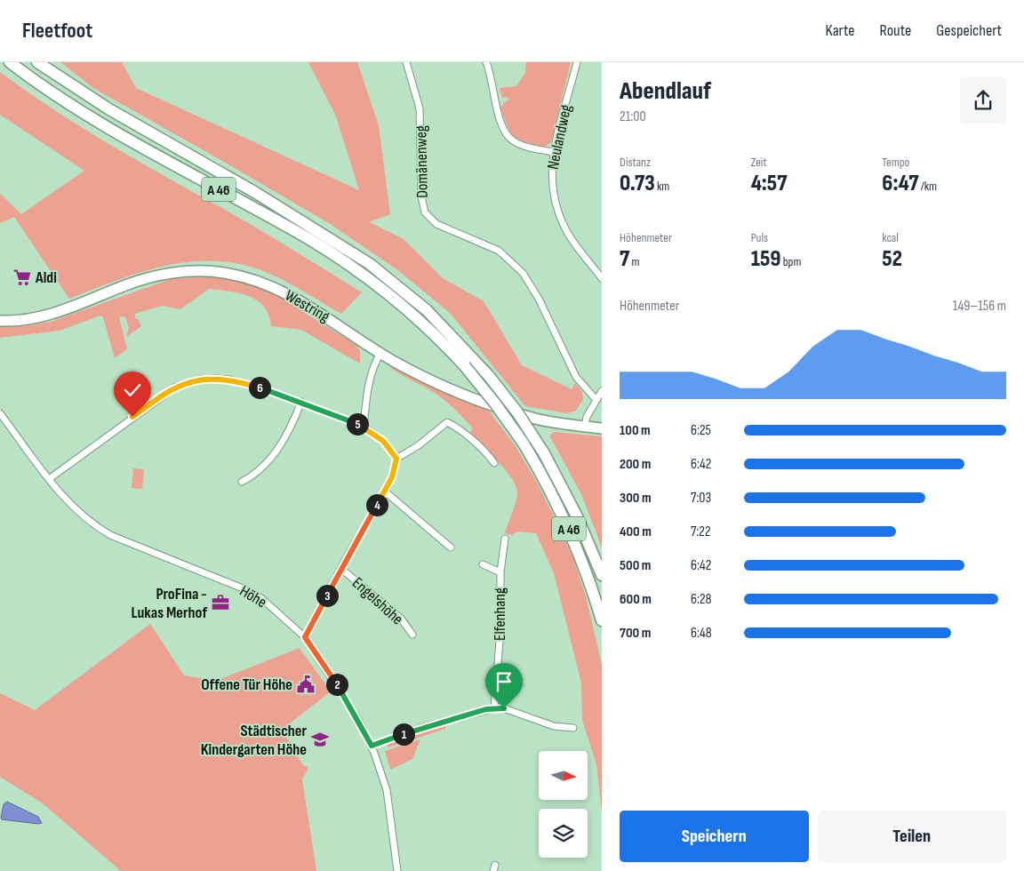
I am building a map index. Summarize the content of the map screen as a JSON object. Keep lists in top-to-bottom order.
{
  "streets": {
    "highway": ["A 46"],
    "main road": ["Westring"],
    "street": [
      "Neulandweg",
      "Domänenweg",
      "Höhe",
      "Engelshöhe",
      "Elfenhang"
    ]
  },
  "crossings": [
    ["Höhe", "Engelshöhe"]
  ],
  "places": {
    "supermarket": ["Aldi"],
    "office": ["ProFina - Lukas Merhof"],
    "public building": ["Offene Tür Höhe"],
    "school or university": ["Städtischer Kindergarten Höhe"]
  },
  "north": "right",
  "page": {
    "header": "Fleetfoot",
    "nav": ["Karte", "Route", "Gespeichert"],
    "heading": ["Abendlauf", "21:00"],
    "stats": [
      ["Distanz", "0.73 km"],
      ["Zeit", "4:57"],
      ["Tempo", "6:47 /km"],
      ["Höhenmeter", "7 m"],
      ["Puls", "159 bpm"],
      ["kcal", "52"]
    ],
    "chart": ["Höhenmeter", "149–156 m"],
    "pins": [
      "6",
      "5",
      "4",
      "3",
      "2",
      "1"
    ],
    "list": [
      {
        "name": "100 m",
        "note": "6:25"
      },
      {
        "name": "200 m",
        "note": "6:42"
      },
      {
        "name": "300 m",
        "note": "7:03"
      },
      {
        "name": "400 m",
        "note": "7:22"
      },
      {
        "name": "500 m",
        "note": "6:42"
      },
      {
        "name": "600 m",
        "note": "6:28"
      },
      {
        "name": "700 m",
        "note": "6:48"
      }
    ],
    "buttons": ["Speichern", "Teilen"]
  }
}
